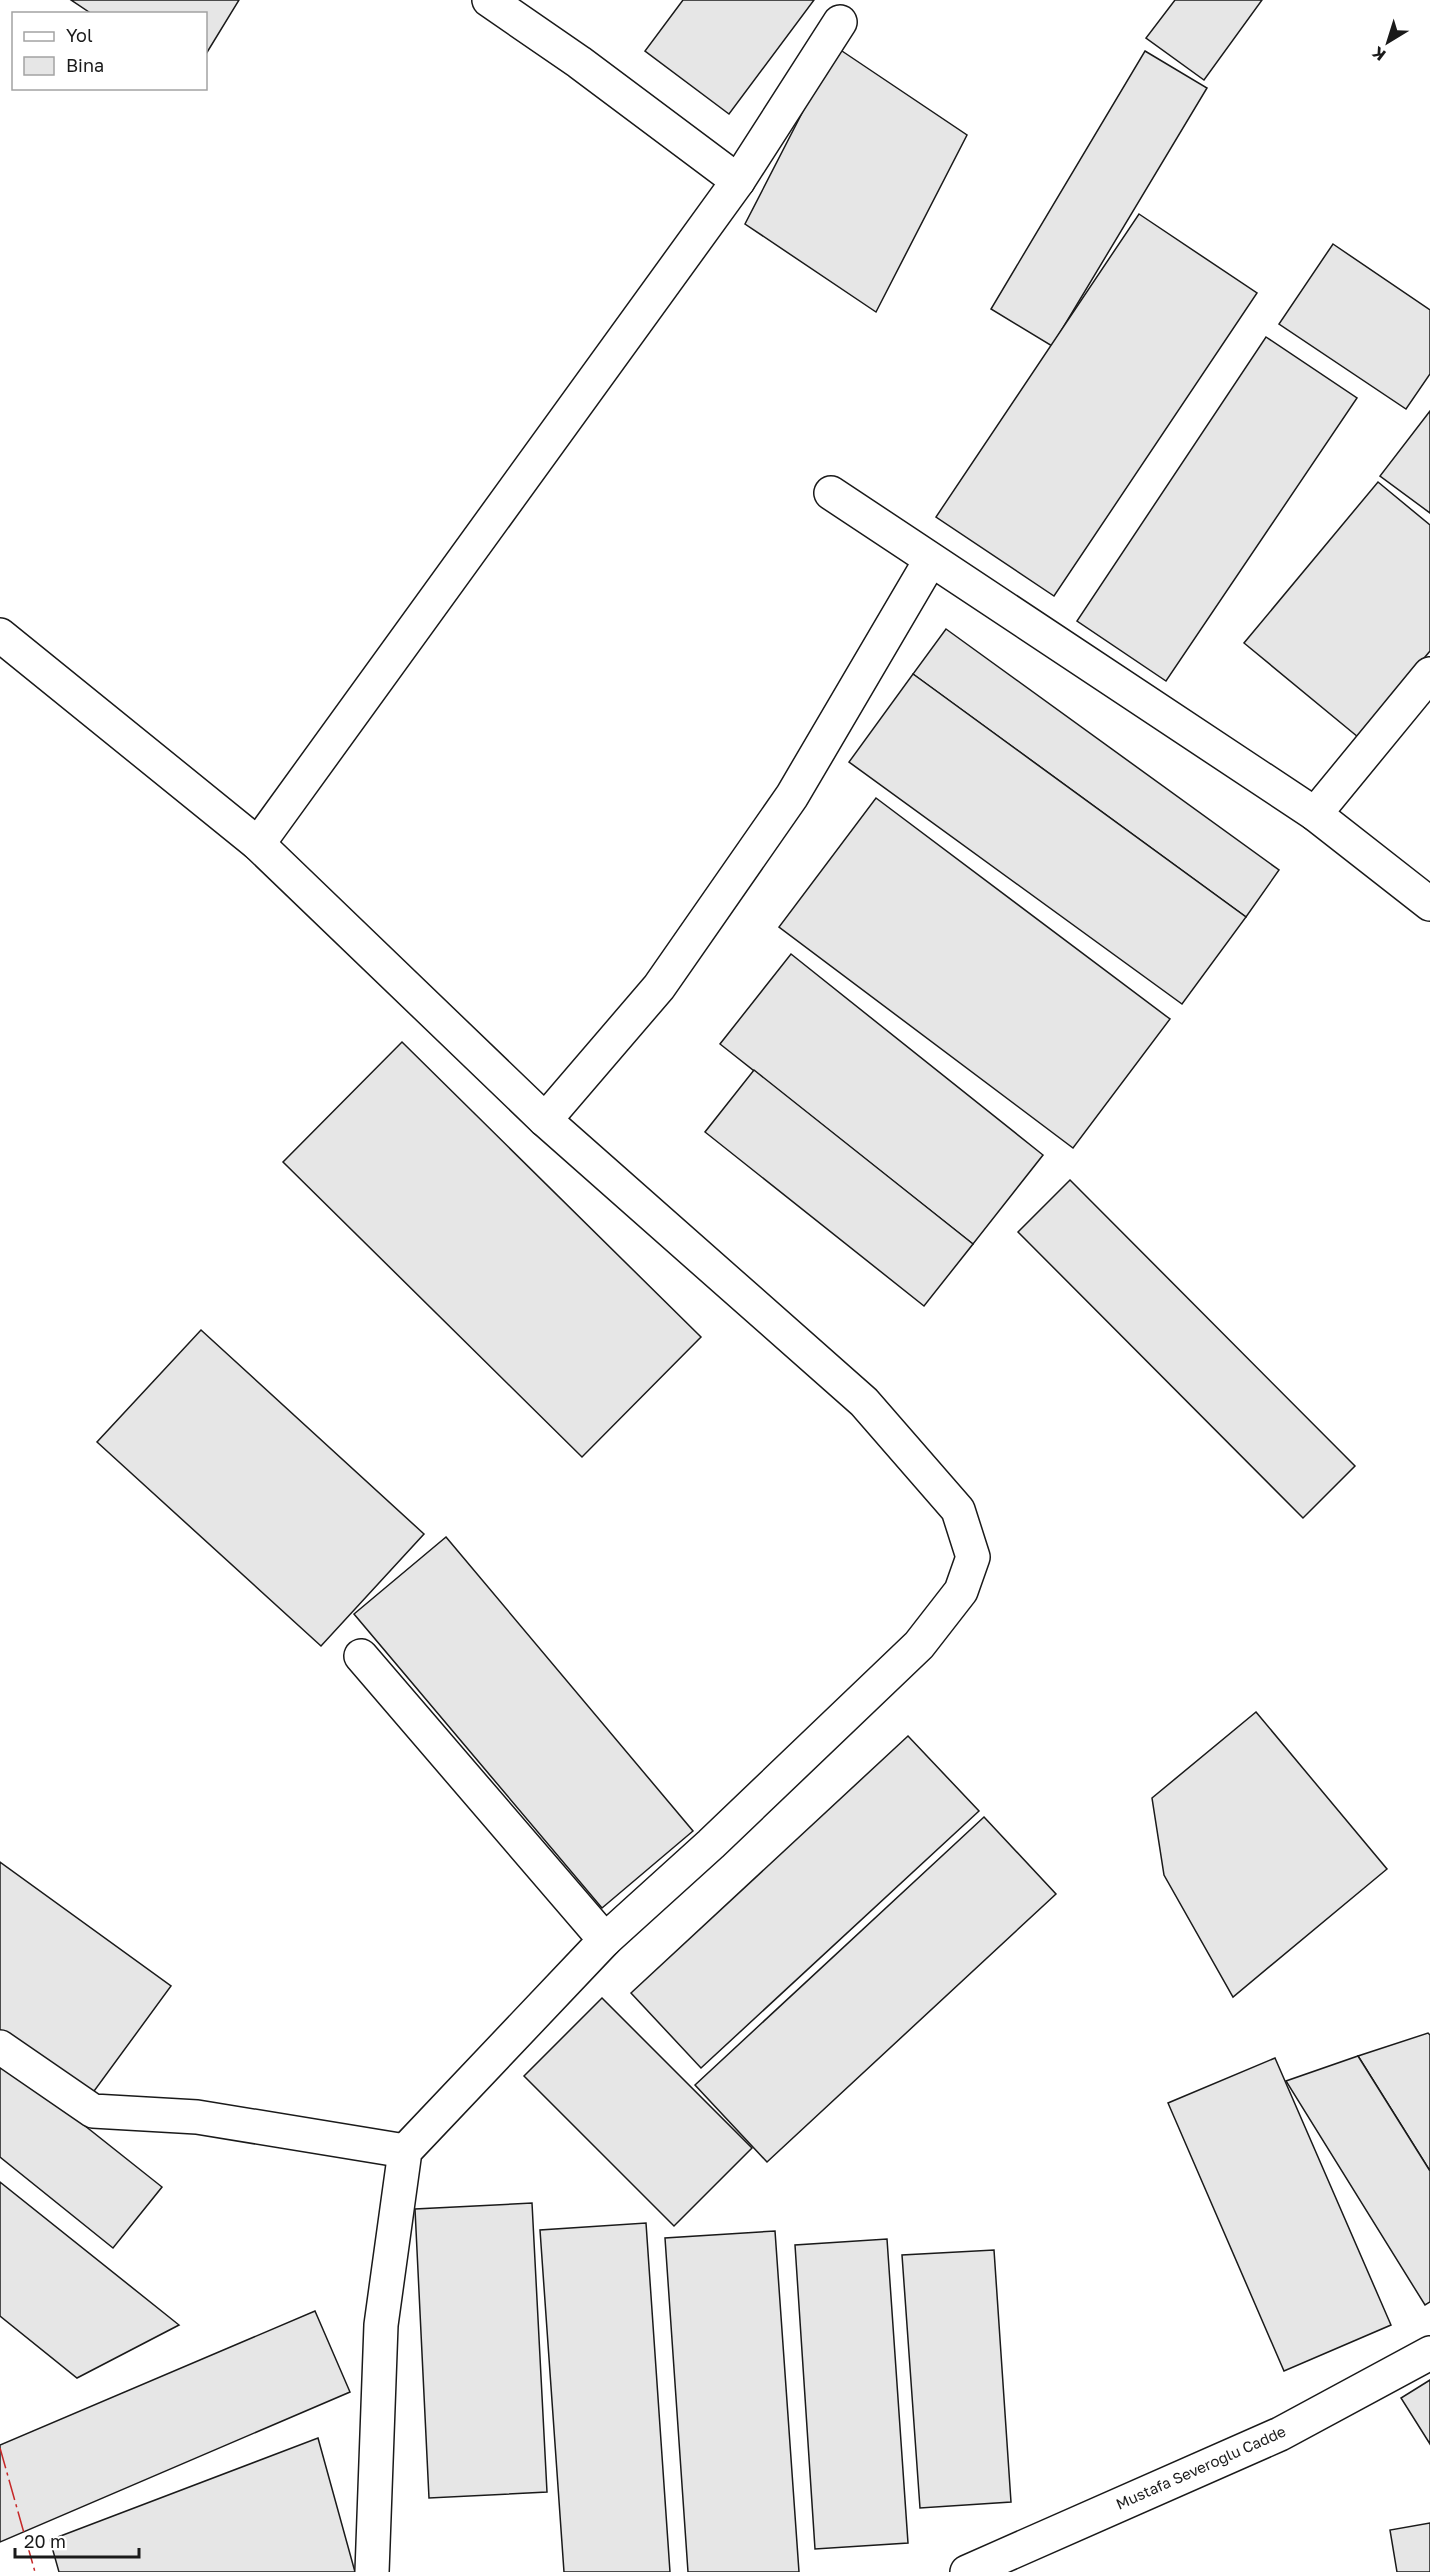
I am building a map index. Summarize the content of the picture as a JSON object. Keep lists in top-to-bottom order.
{
  "streets": {
    "street": ["Mustafa Severoğlu Cadde"]
  },
  "legend": ["Yol", "Bina"],
  "scale_bar": "20 m",
  "north": "bottom left"
}
